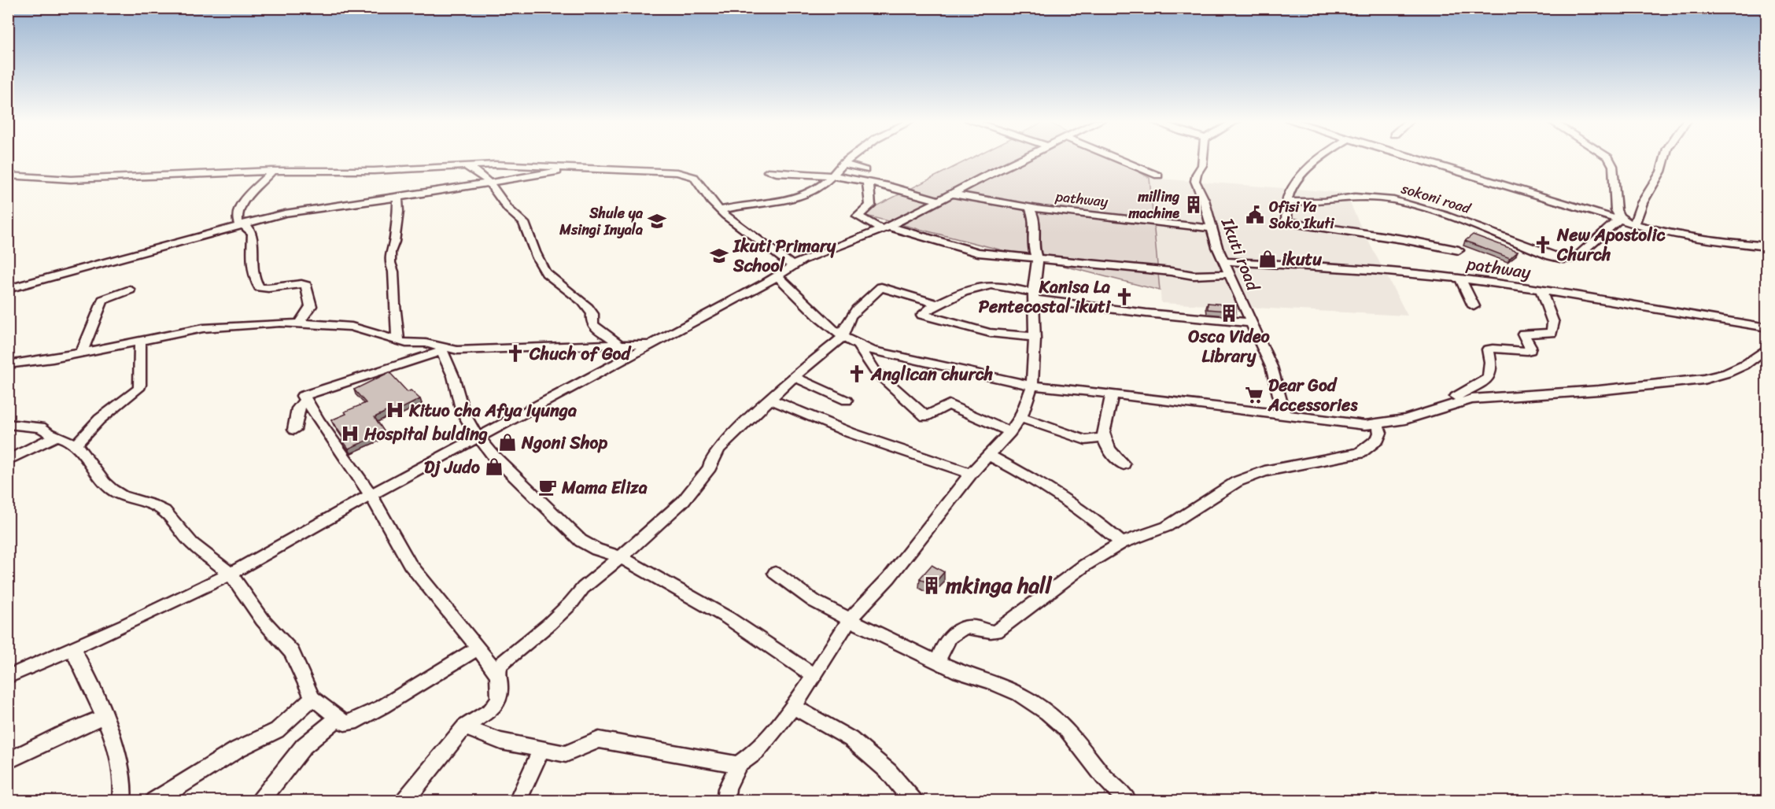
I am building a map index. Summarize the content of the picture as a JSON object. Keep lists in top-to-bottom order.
{
  "streets": {
    "street": ["sokoni road", "pathway", "Ikuti road"]
  },
  "crossings": [
    ["pathway", "Ikuti road"]
  ],
  "places": {
    "building": ["milling machine", "Osca Video Library", "mkinga hall"],
    "public building": ["Ofisi Ya Soko Ikuti"],
    "school or university": ["Shule ya Msingi Inyala", "Ikuti Primary School"],
    "church": [
      "New Apostolic Church",
      "Kanisa La Pentecostal ikuti",
      "Chuch of God",
      "Anglican church"
    ],
    "shop": ["ikutu", "Ngoni Shop", "Dj Judo"],
    "supermarket": ["Dear God Accessories"],
    "hospital": ["Kituo cha Afya Iyunga", "Hospital bulding"],
    "cafe": ["Mama Eliza"]
  }
}
